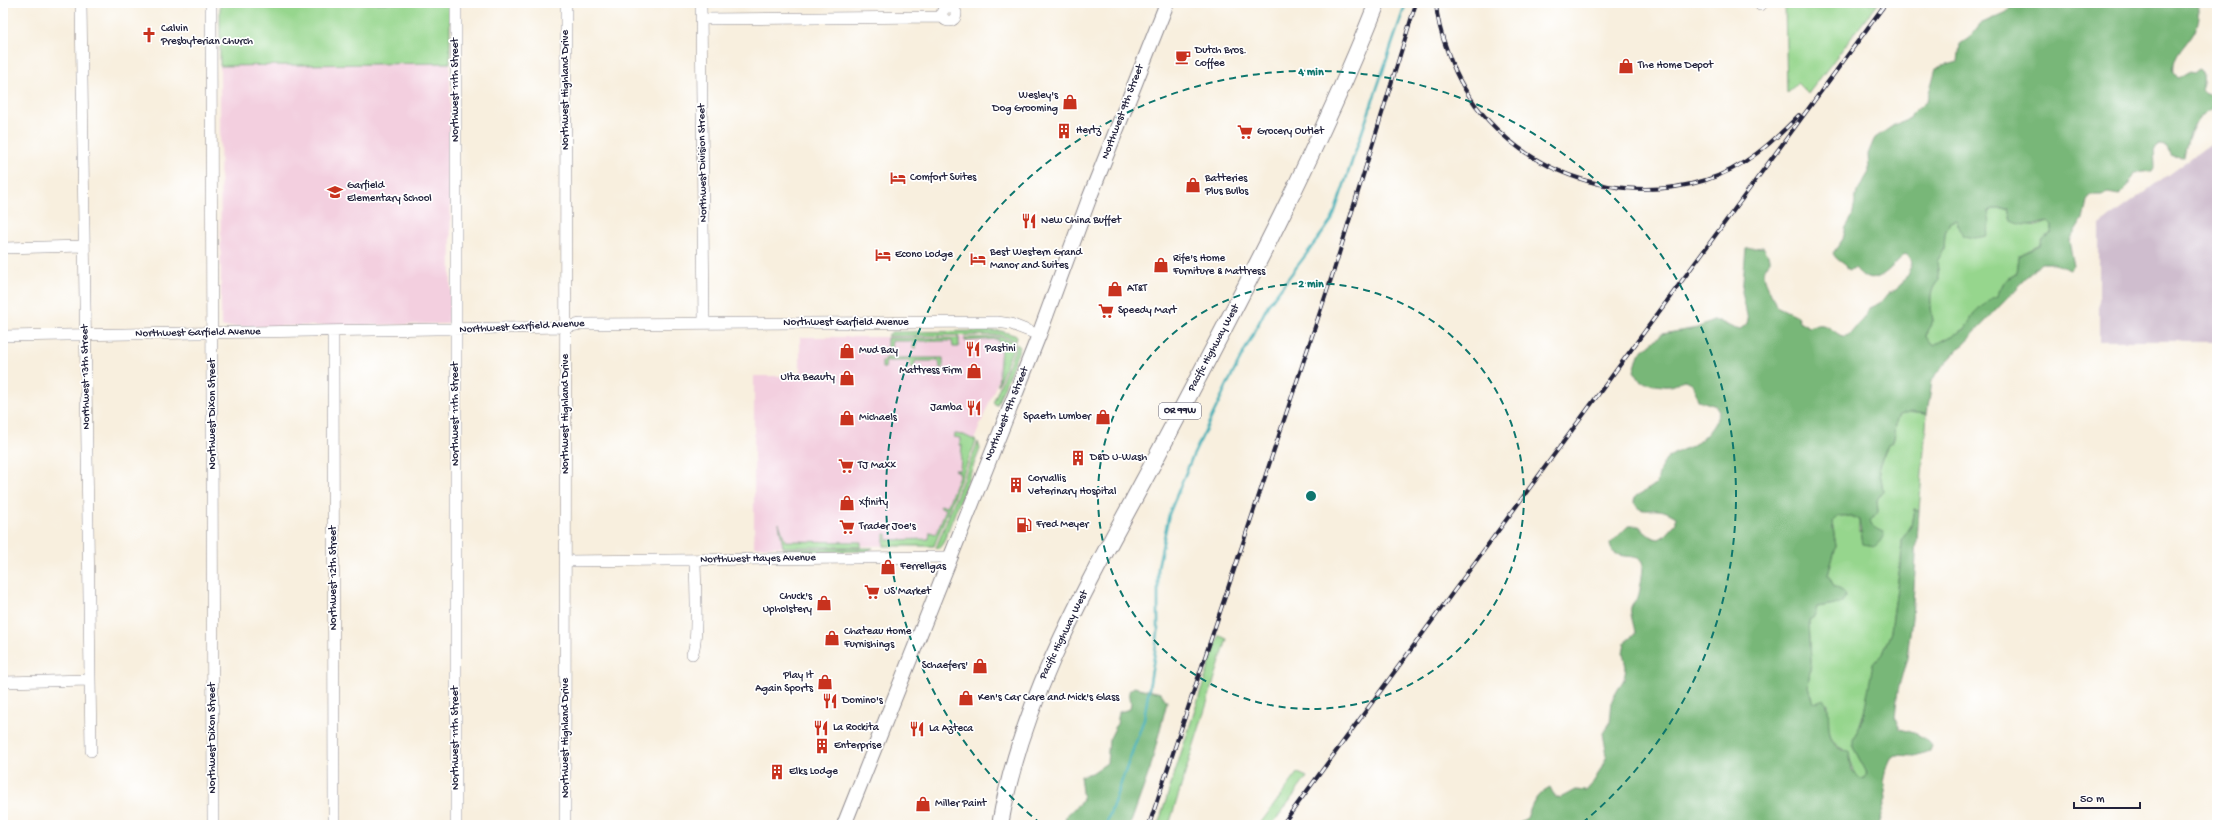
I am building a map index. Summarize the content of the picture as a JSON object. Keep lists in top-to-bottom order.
{
  "streets": {
    "highway": ["Pacific Highway West", "OR 99W"],
    "main road": ["Northwest 9th Street"],
    "street": [
      "Northwest 11th Street",
      "Northwest Highland Drive",
      "Northwest Division Street",
      "Northwest Garfield Avenue",
      "Northwest 13th Street",
      "Northwest Dixon Street",
      "Northwest Hayes Avenue",
      "Northwest 12th Street"
    ]
  },
  "crossings": [
    ["Northwest 11th Street", "Northwest Garfield Avenue"],
    ["Northwest Highland Drive", "Northwest Garfield Avenue"],
    ["Northwest Highland Drive", "Northwest Hayes Avenue"],
    ["Northwest 9th Street", "Northwest Garfield Avenue"],
    ["Northwest 9th Street", "Northwest Hayes Avenue"],
    ["Northwest Division Street", "Northwest Garfield Avenue"],
    ["Northwest Garfield Avenue", "Northwest 13th Street"],
    ["Northwest Garfield Avenue", "Northwest Dixon Street"],
    ["Northwest Garfield Avenue", "Northwest 12th Street"]
  ],
  "places": {
    "church": ["Calvin Presbyterian Church"],
    "cafe": ["Dutch Bros. Coffee"],
    "shop": [
      "The Home Depot",
      "Wesley's Dog Grooming",
      "Batteries Plus Bulbs",
      "Rife's Home Furniture & Mattress",
      "AT&T",
      "Mud Bay",
      "Mattress Firm",
      "Ulta Beauty",
      "Spaeth Lumber",
      "Michaels",
      "Xfinity",
      "Ferrellgas",
      "Chuck's Upholstery",
      "Chateau Home Furnishings",
      "Schaefers'",
      "Play It Again Sports",
      "Ken's Car Care and Mick's Glass",
      "Miller Paint"
    ],
    "building": [
      "Hertz",
      "D&D U-Wash",
      "Corvallis Veterinary Hospital",
      "Enterprise",
      "Elks Lodge"
    ],
    "supermarket": [
      "Grocery Outlet",
      "Speedy Mart",
      "TJ Maxx",
      "Trader Joe's",
      "US Market"
    ],
    "hotel": ["Comfort Suites", "Econo Lodge", "Best Western Grand Manor and Suites"],
    "school or university": ["Garfield Elementary School"],
    "restaurant": [
      "New China Buffet",
      "Pastini",
      "Jamba",
      "Domino's",
      "La Rockita",
      "La Azteca"
    ],
    "fuel station": ["Fred Meyer"]
  },
  "scale_bar": "50 m",
  "rings": ["4 min", "2 min"]
}
